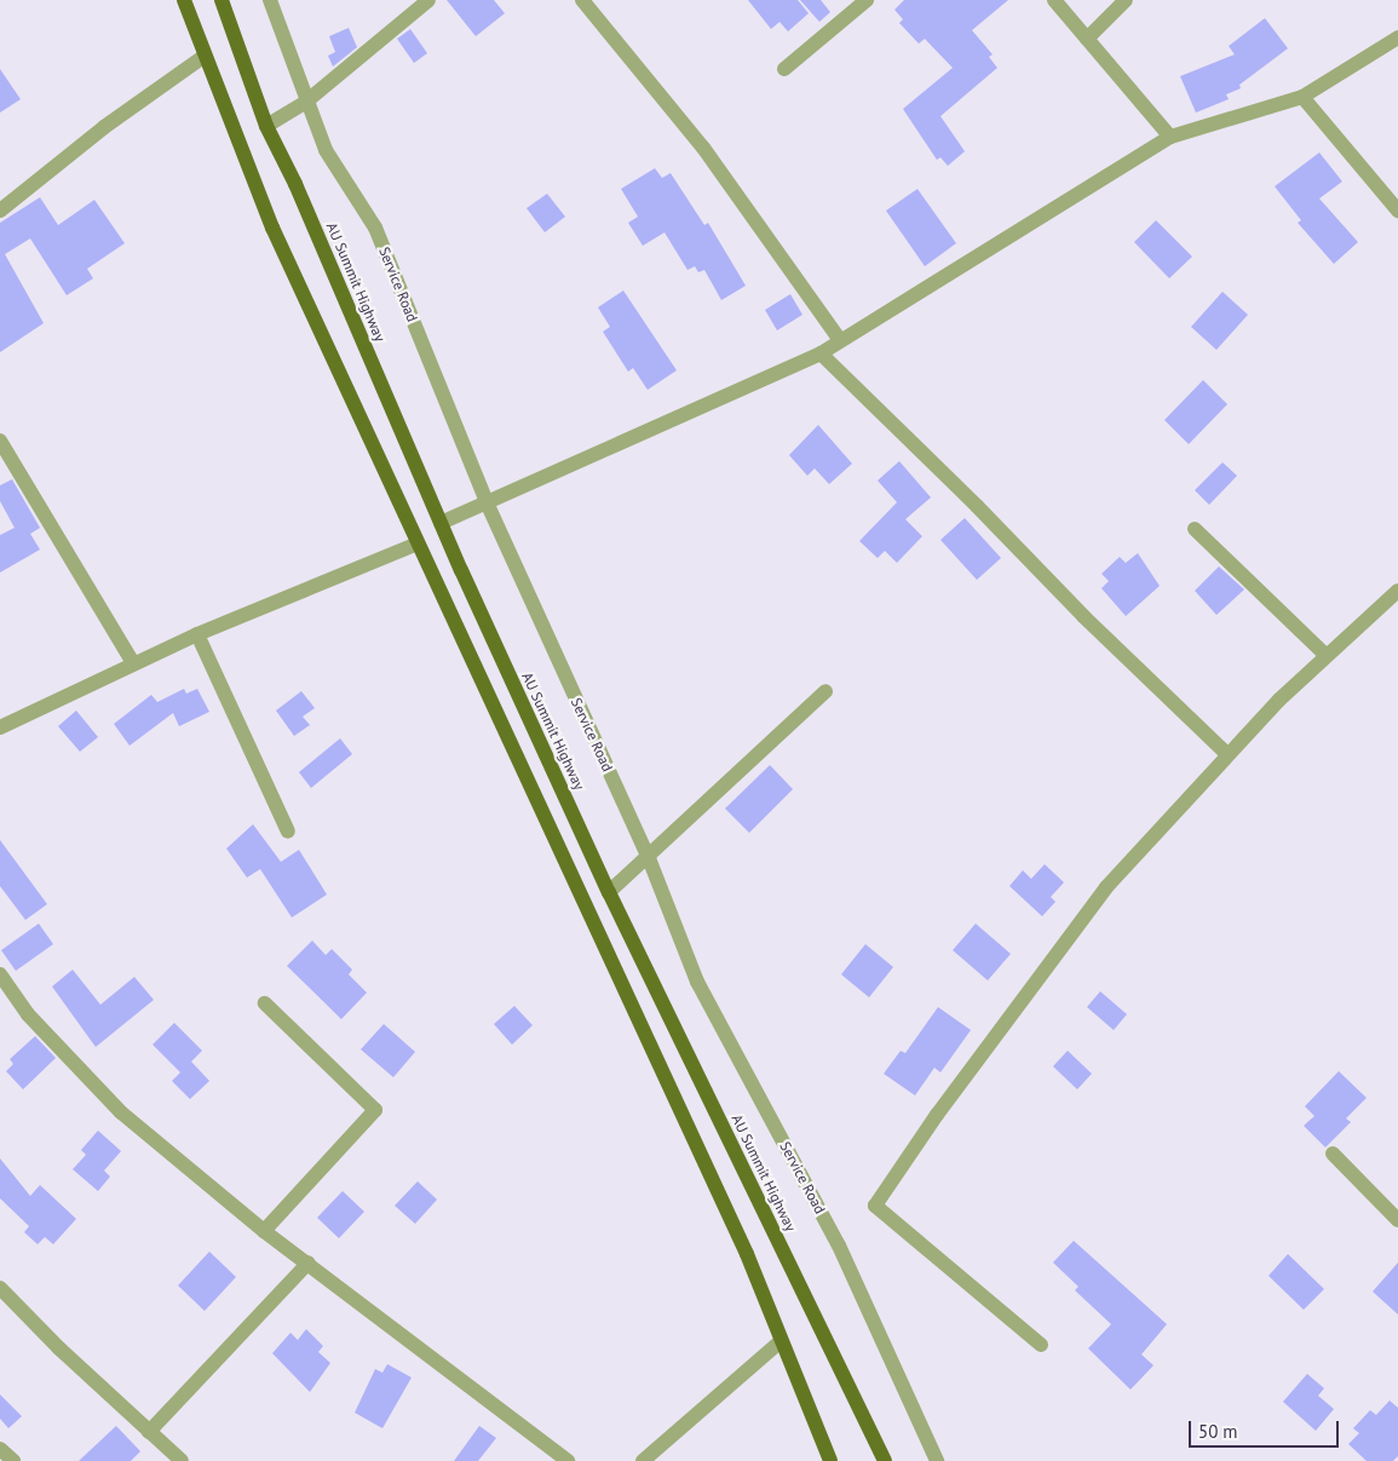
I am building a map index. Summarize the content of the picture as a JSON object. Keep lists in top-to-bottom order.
{
  "streets": {
    "main road": ["AU Summit Highway"],
    "street": ["Service Road"]
  },
  "scale_bar": "50 m"
}
